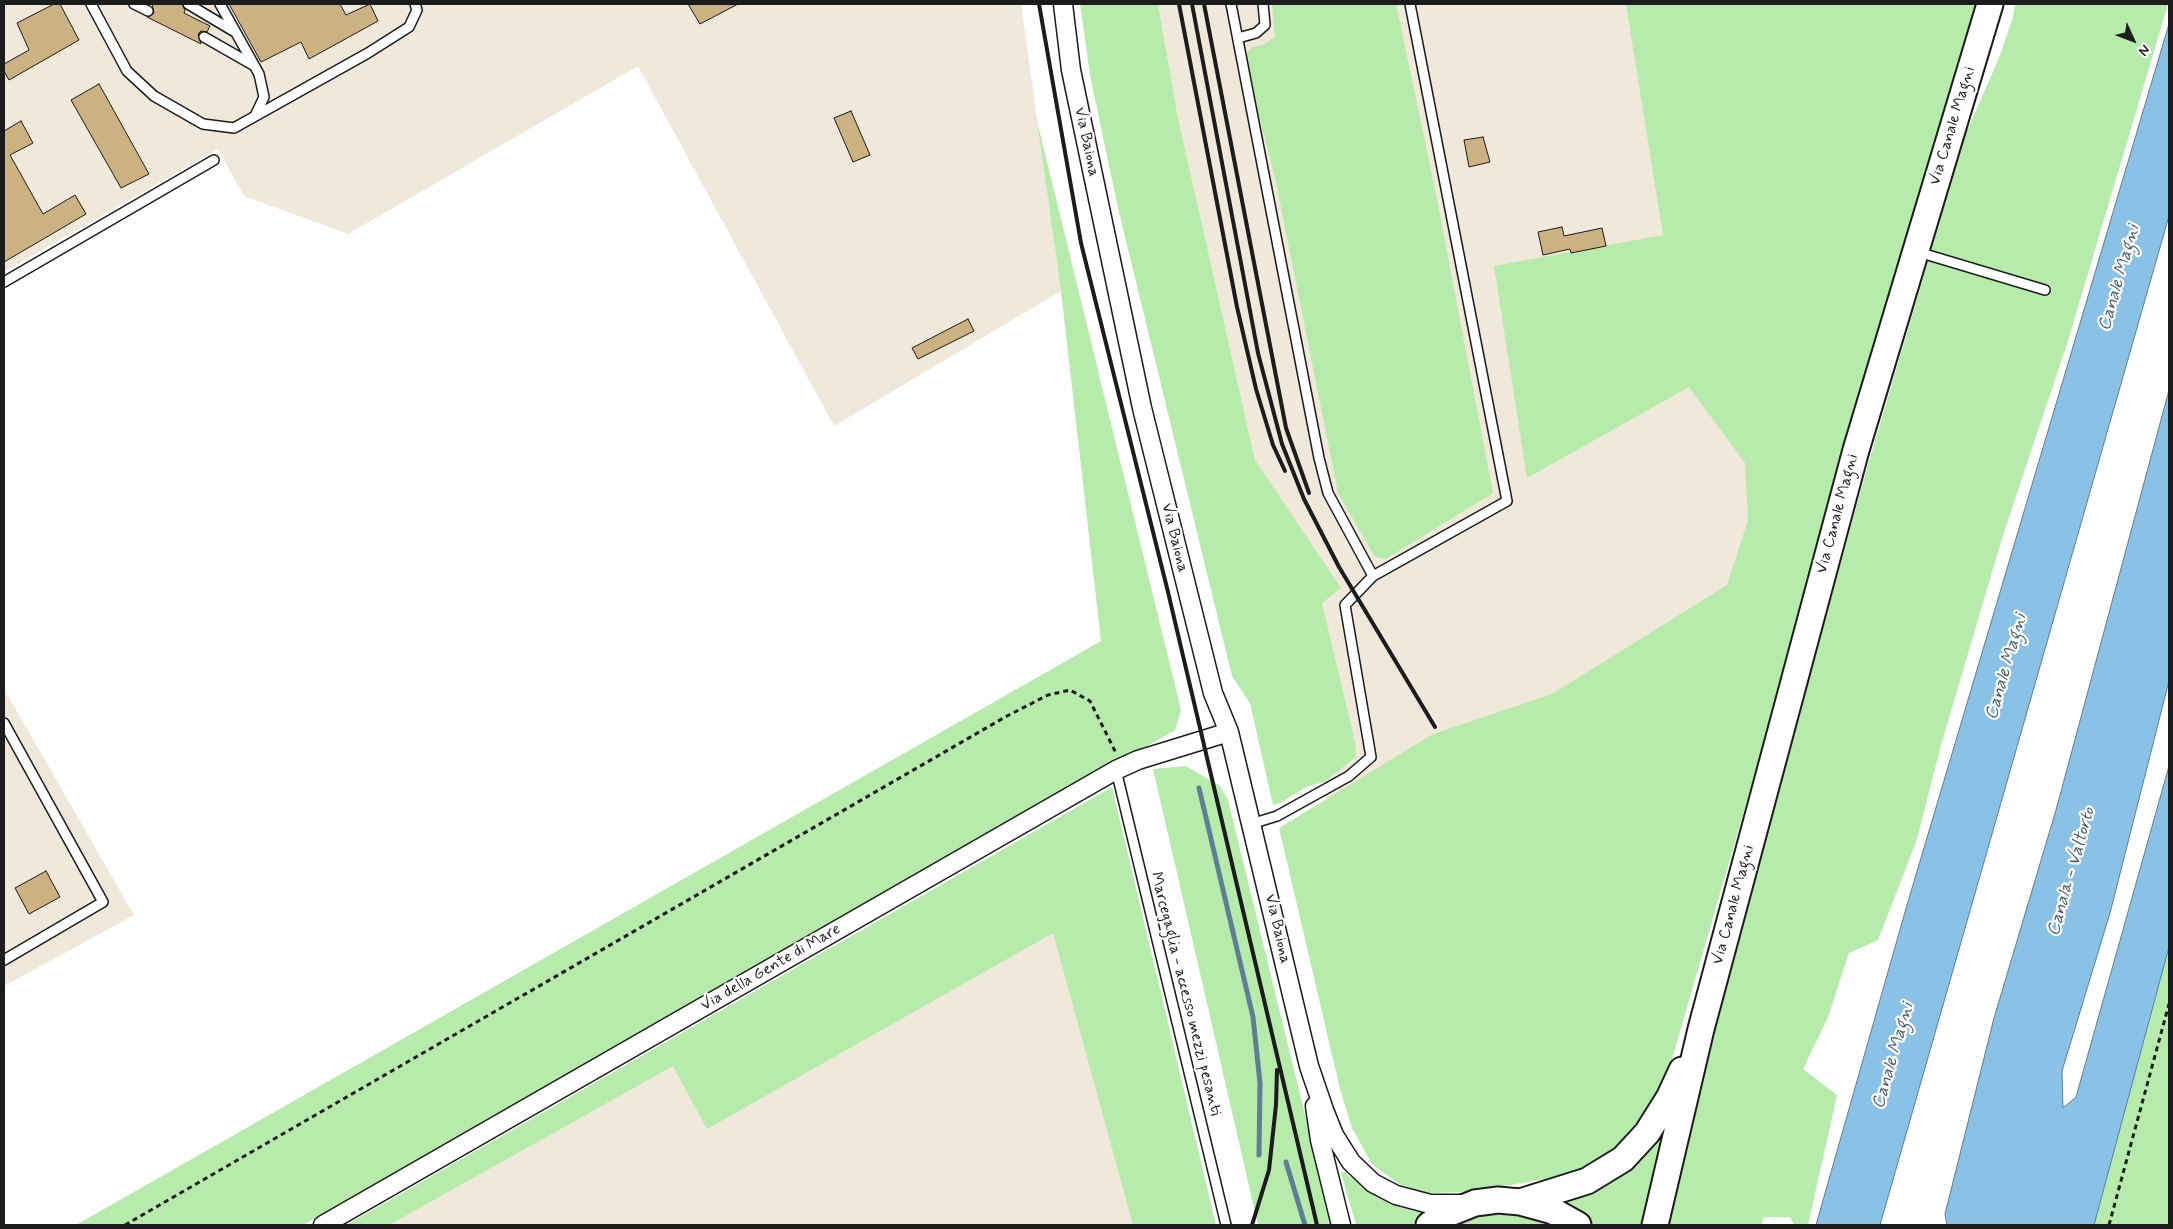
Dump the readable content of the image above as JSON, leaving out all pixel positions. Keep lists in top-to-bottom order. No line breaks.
{"streets":{"main road":["Via Canale Magni"],"street":["Via Baiona","Via della Gente di Mare"],"lane":["Marcegaglia - accesso mezzi pesanti"]},"crossings":[["Via Baiona","Via della Gente di Mare"],["Via della Gente di Mare","Marcegaglia - accesso mezzi pesanti"]],"water":["Canale Magni","Canala - Valtorto"],"north":"bottom right"}
